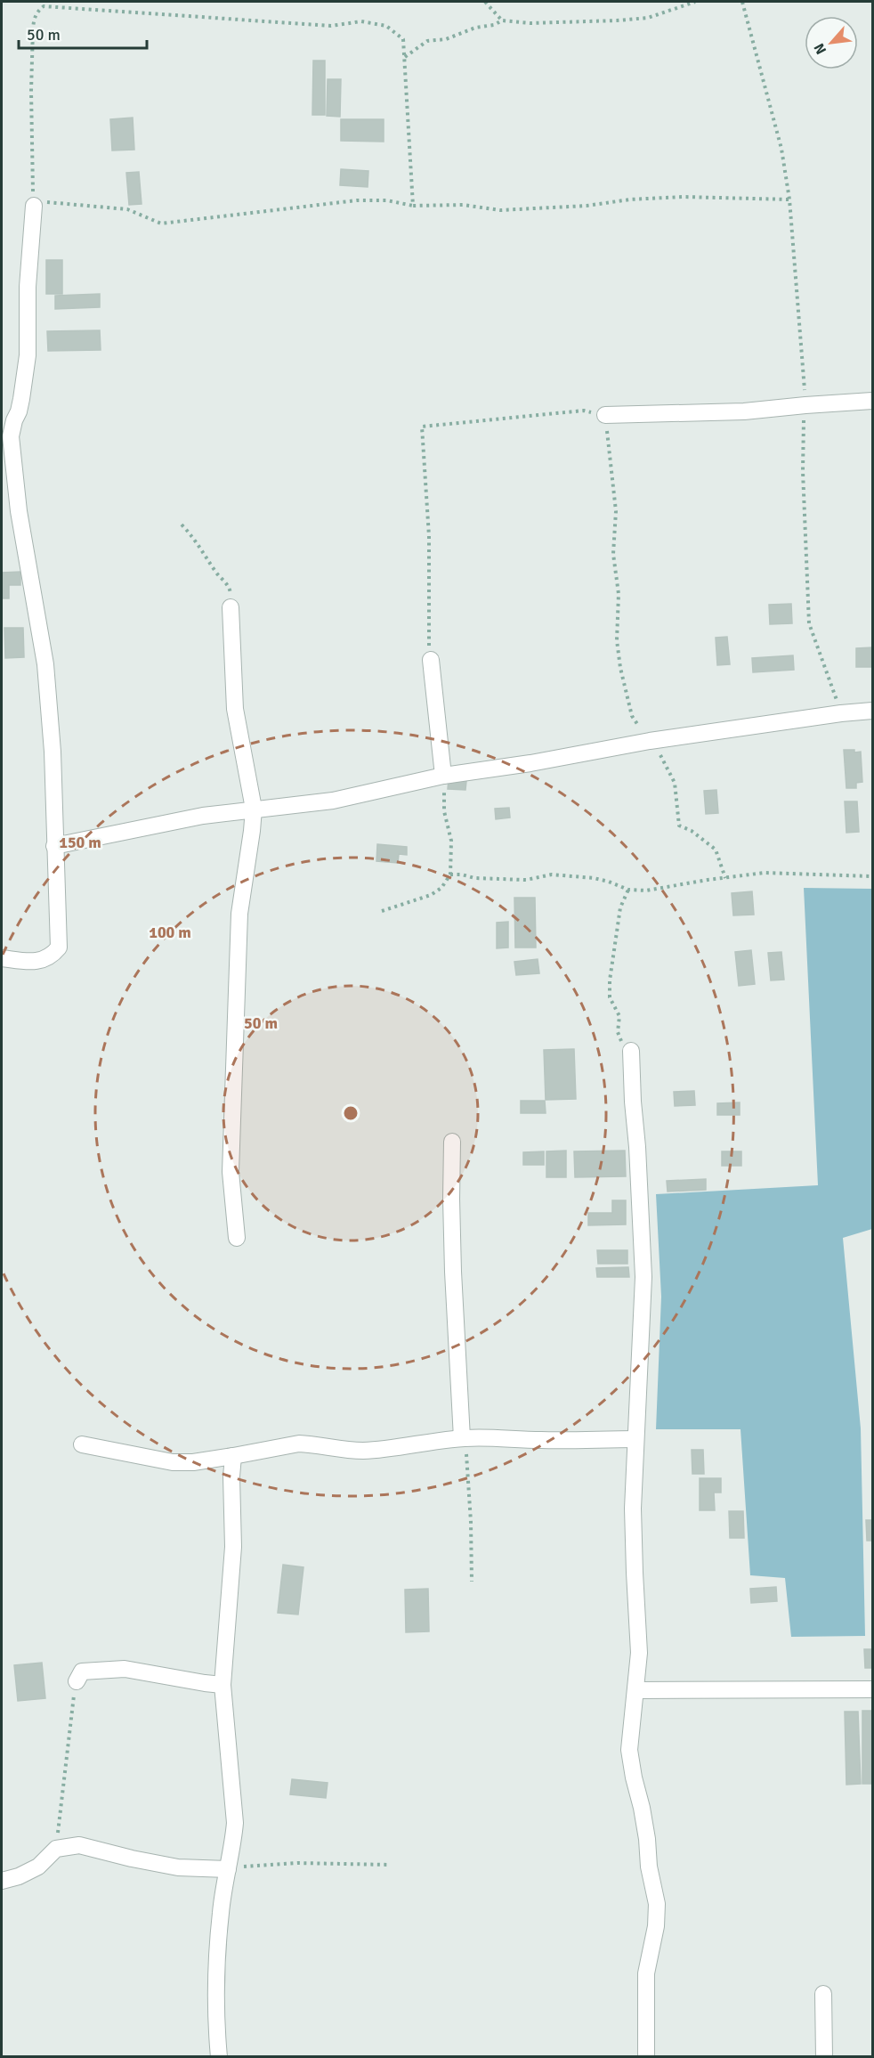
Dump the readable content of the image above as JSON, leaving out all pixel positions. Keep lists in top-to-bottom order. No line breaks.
{"scale_bar":"50 m","north":"bottom left","rings":["150 m","100 m","50 m"]}
